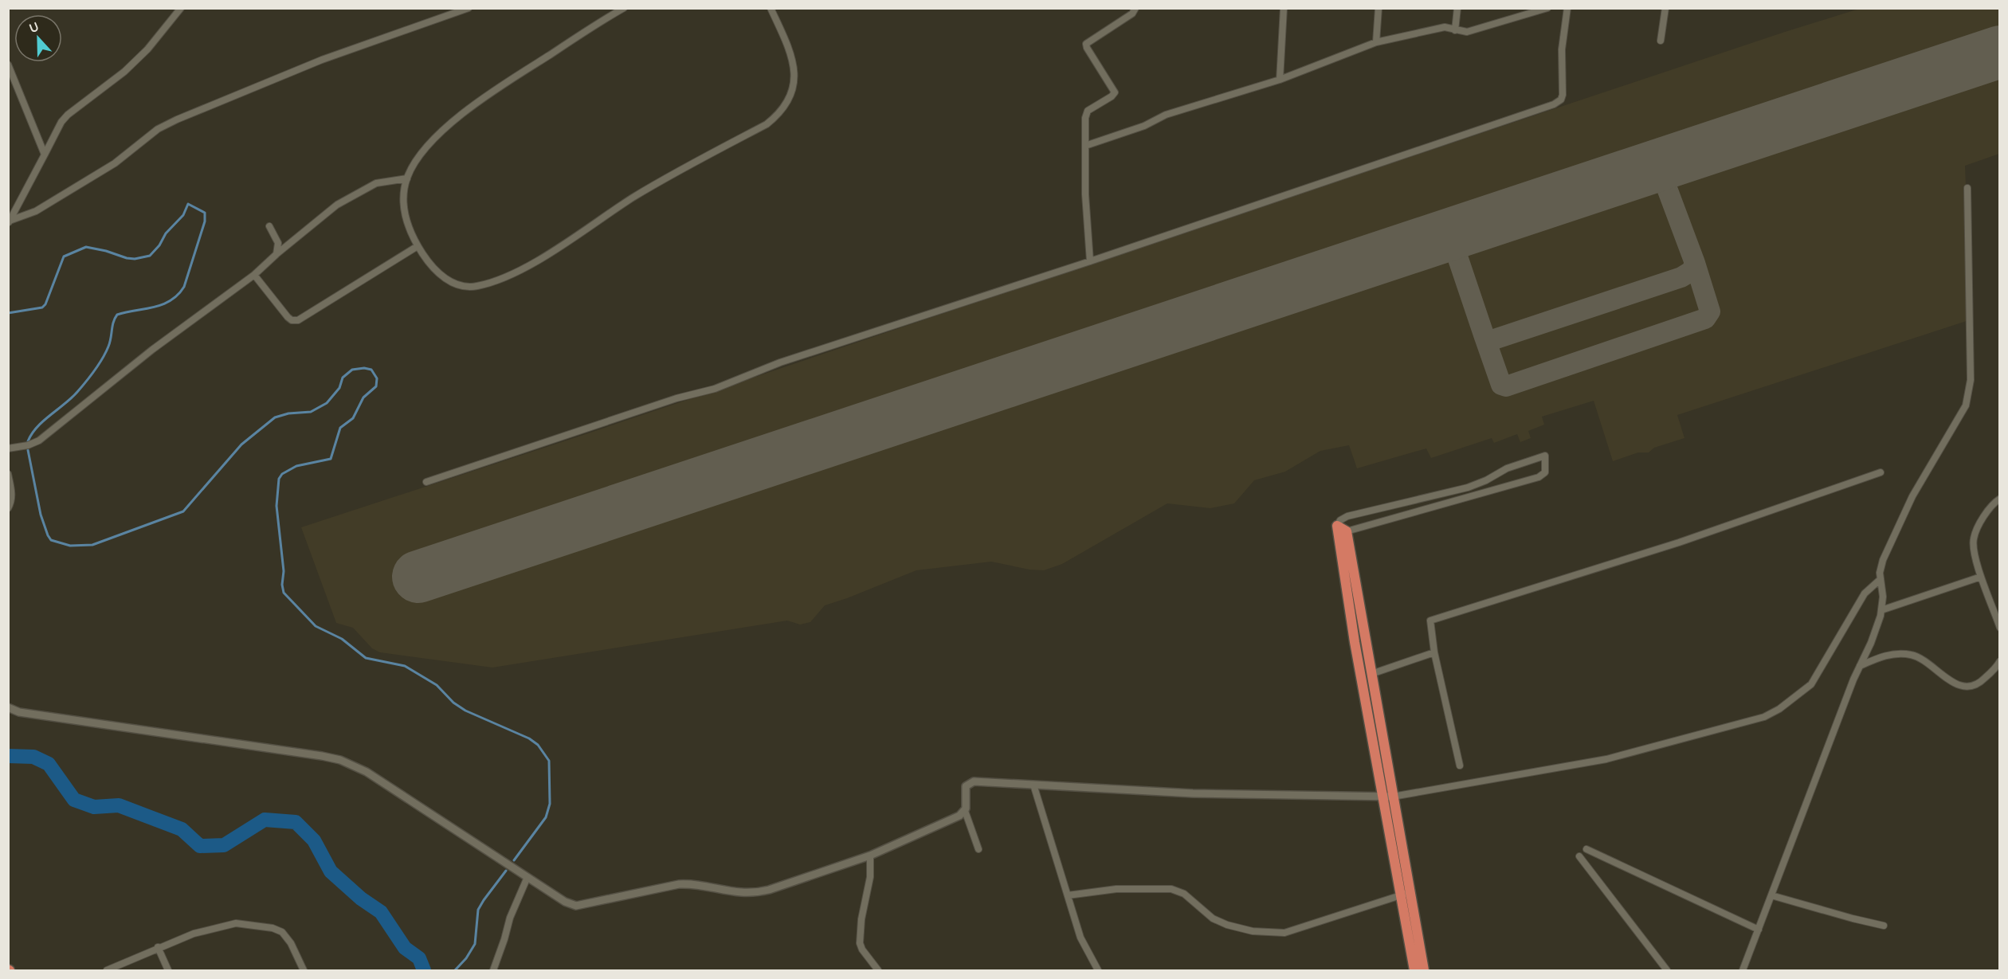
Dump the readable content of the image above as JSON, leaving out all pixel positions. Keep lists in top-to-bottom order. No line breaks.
{"north":"top"}
